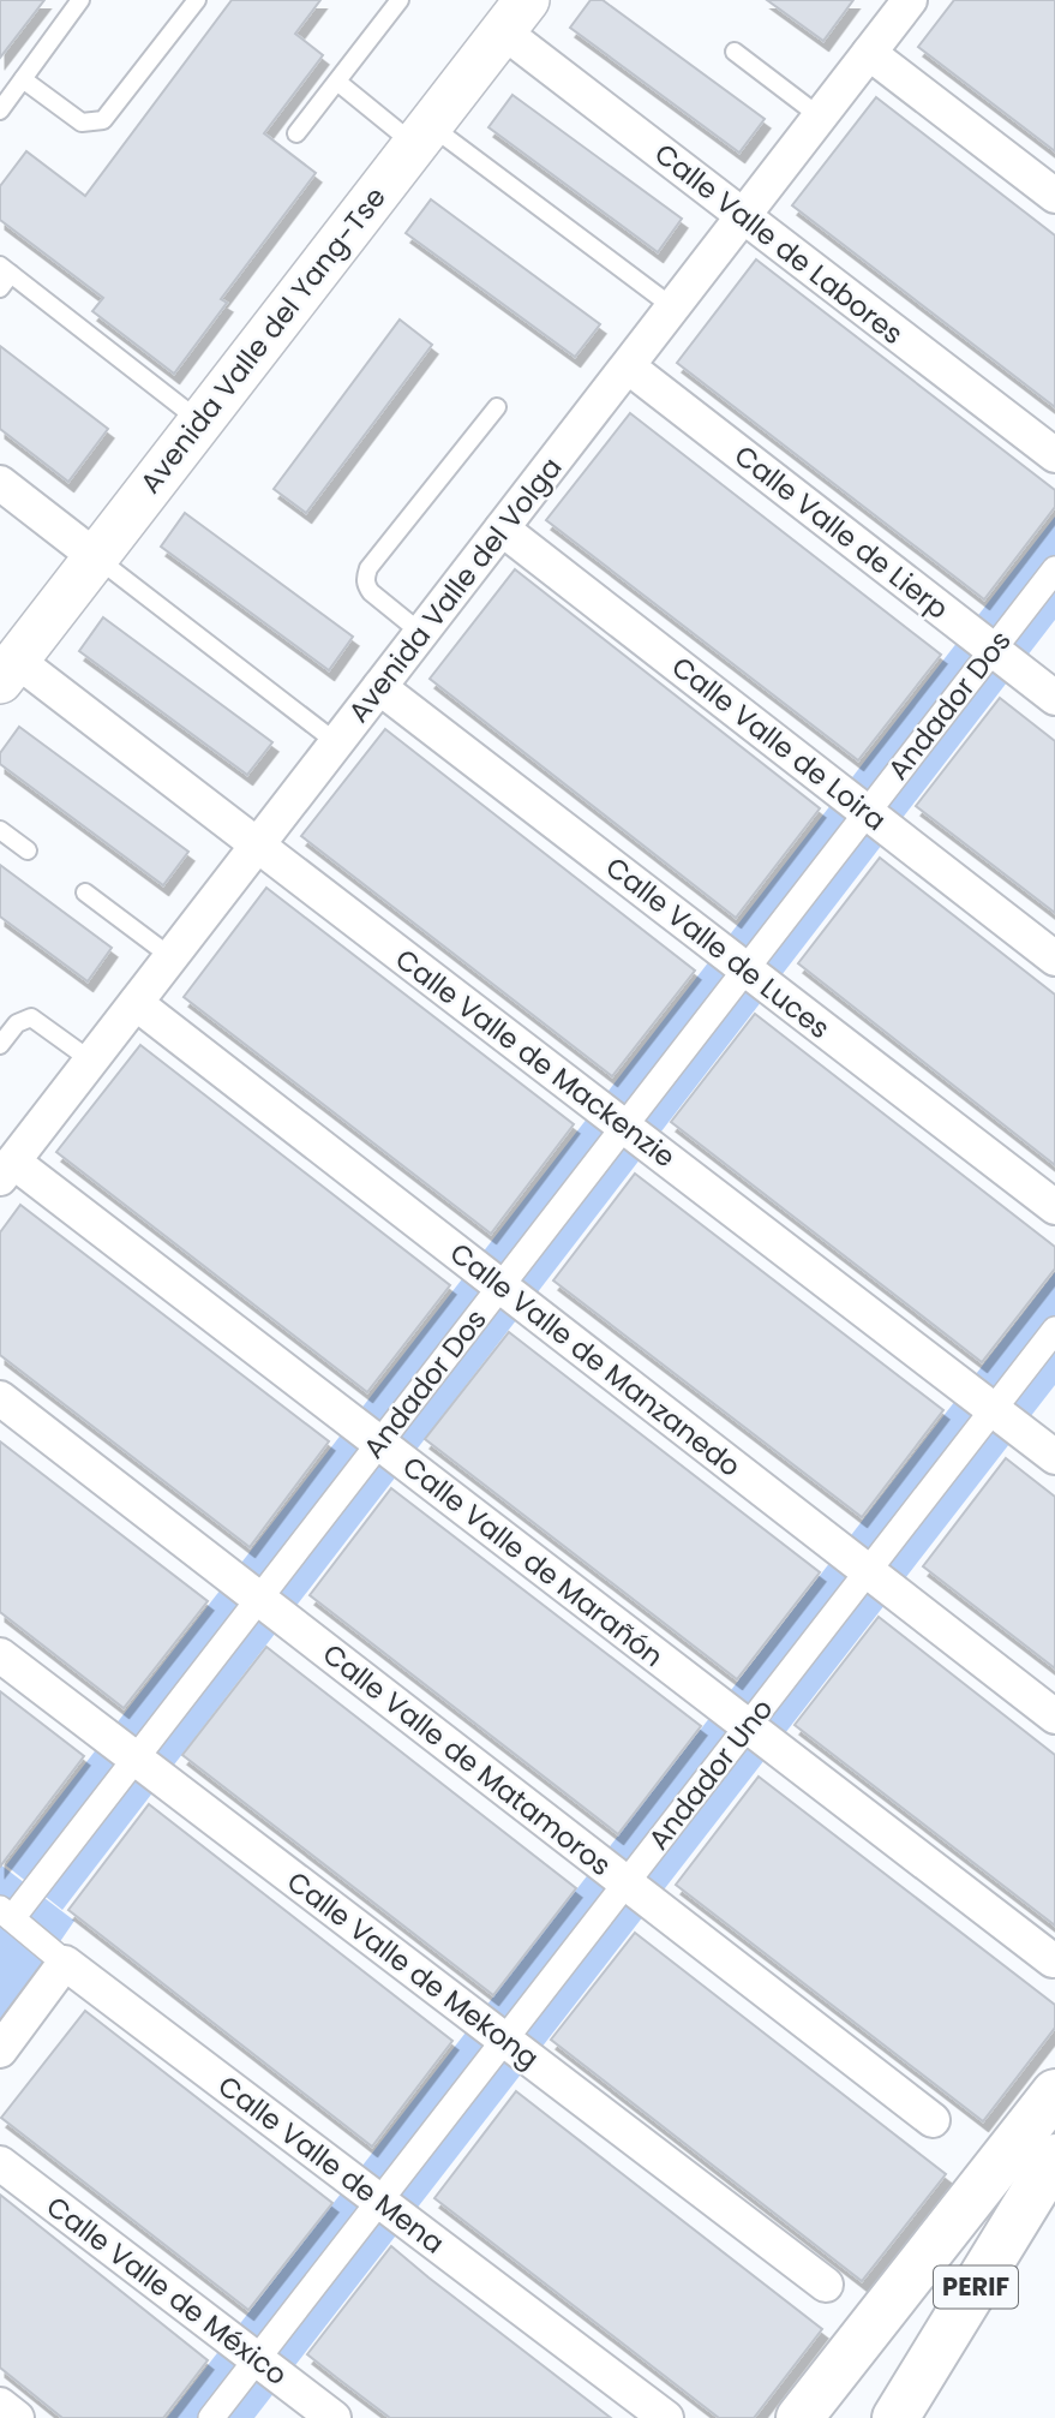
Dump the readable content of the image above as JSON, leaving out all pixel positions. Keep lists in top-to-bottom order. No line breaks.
{"streets":{"highway":["PERIF"],"street":["Calle Valle de Labores","Avenida Valle del Yang-Tse","Calle Valle de Lierp","Avenida Valle del Volga","Andador Dos","Calle Valle de Loira","Calle Valle de Luces","Calle Valle de Mackenzie","Calle Valle de Manzanedo","Calle Valle de Marañón","Calle Valle de Matamoros","Andador Uno","Calle Valle de Mekong","Calle Valle de Mena","Calle Valle de México"]},"crossings":[["Calle Valle de Labores","Avenida Valle del Yang-Tse"],["Calle Valle de Labores","Avenida Valle del Volga"],["Avenida Valle del Yang-Tse","Calle Valle de Mackenzie"],["Calle Valle de Lierp","Avenida Valle del Volga"],["Calle Valle de Lierp","Andador Dos"],["Avenida Valle del Volga","Calle Valle de Loira"],["Avenida Valle del Volga","Calle Valle de Luces"],["Avenida Valle del Volga","Calle Valle de Mackenzie"],["Avenida Valle del Volga","Calle Valle de Manzanedo"],["Avenida Valle del Volga","Calle Valle de Marañón"],["Andador Dos","Calle Valle de Loira"],["Andador Dos","Calle Valle de Luces"],["Andador Dos","Calle Valle de Mackenzie"],["Andador Dos","Calle Valle de Manzanedo"],["Andador Dos","Calle Valle de Marañón"],["Andador Dos","Calle Valle de Matamoros"],["Andador Dos","Calle Valle de Mekong"],["Andador Dos","Calle Valle de Mena"],["Calle Valle de Mackenzie","Andador Uno"],["Calle Valle de Manzanedo","Andador Uno"],["Calle Valle de Marañón","Andador Uno"],["Calle Valle de Matamoros","Andador Uno"],["Andador Uno","Calle Valle de Mekong"],["Andador Uno","Calle Valle de Mena"],["Andador Uno","Calle Valle de México"]]}
